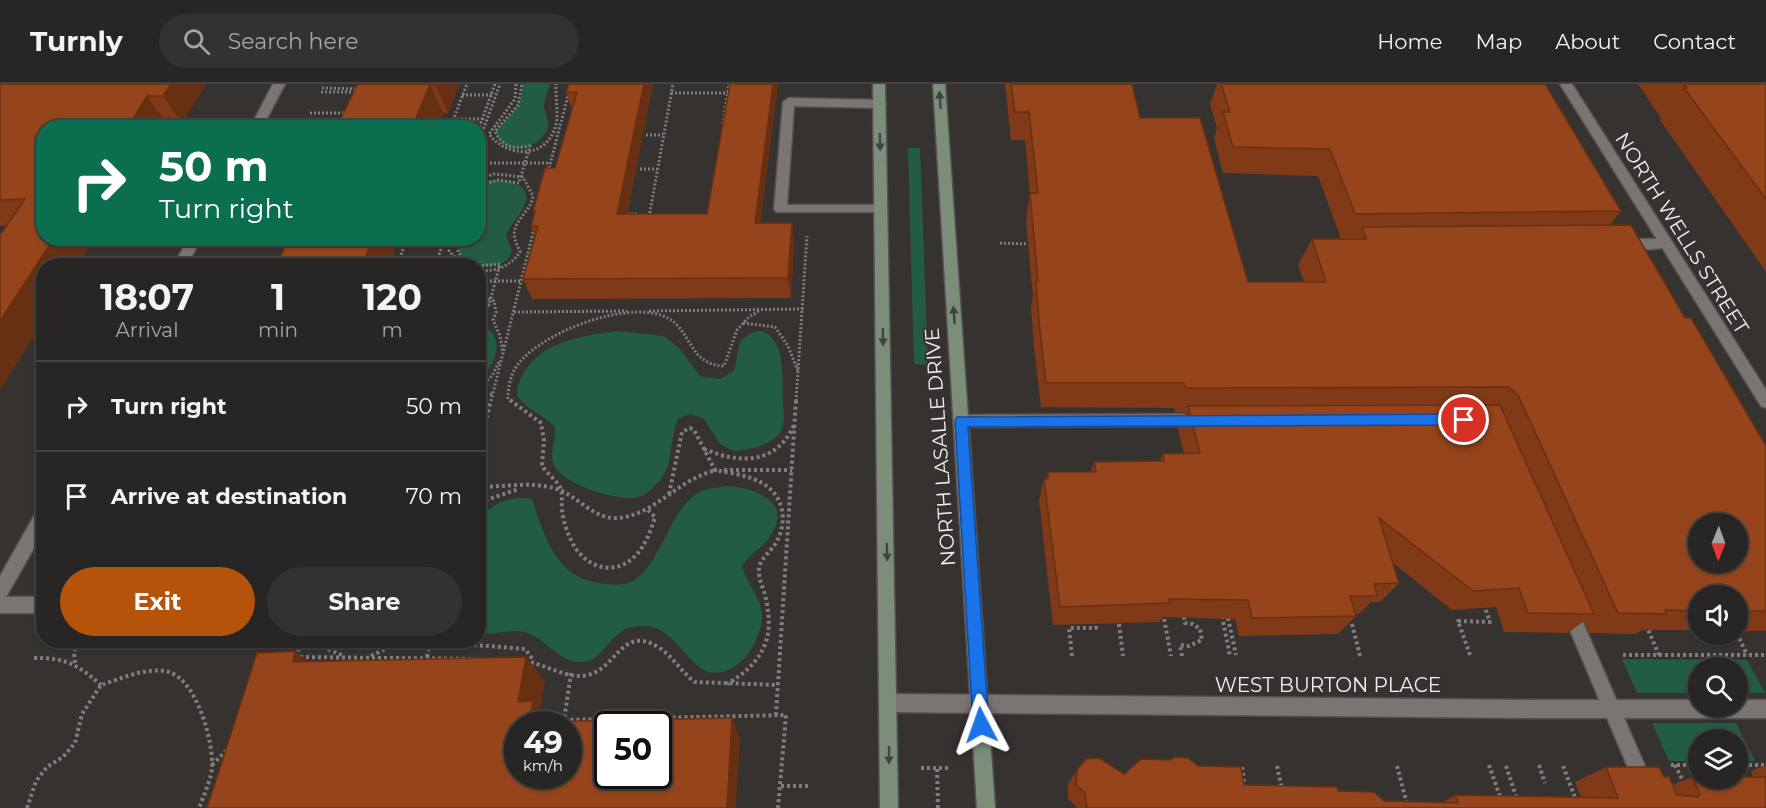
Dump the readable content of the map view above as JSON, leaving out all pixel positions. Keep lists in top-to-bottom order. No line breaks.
{"streets":{"main road":["NORTH LASALLE DRIVE"],"street":["NORTH WELLS STREET","WEST BURTON PLACE"]},"crossings":[["NORTH LASALLE DRIVE","WEST BURTON PLACE"]],"north":"bottom","page":{"header":"Turnly","search":"Search here","nav":["Home","Map","About","Contact"],"turn":["50 m","Turn right"],"eta":["18:07","Arrival","1","min","120","m"],"list":[{"name":"Turn right","value":"50 m"},{"name":"Arrive at destination","value":"70 m"}],"buttons":["Exit","Share"],"speed":"49 km/h","limit":"50"}}
